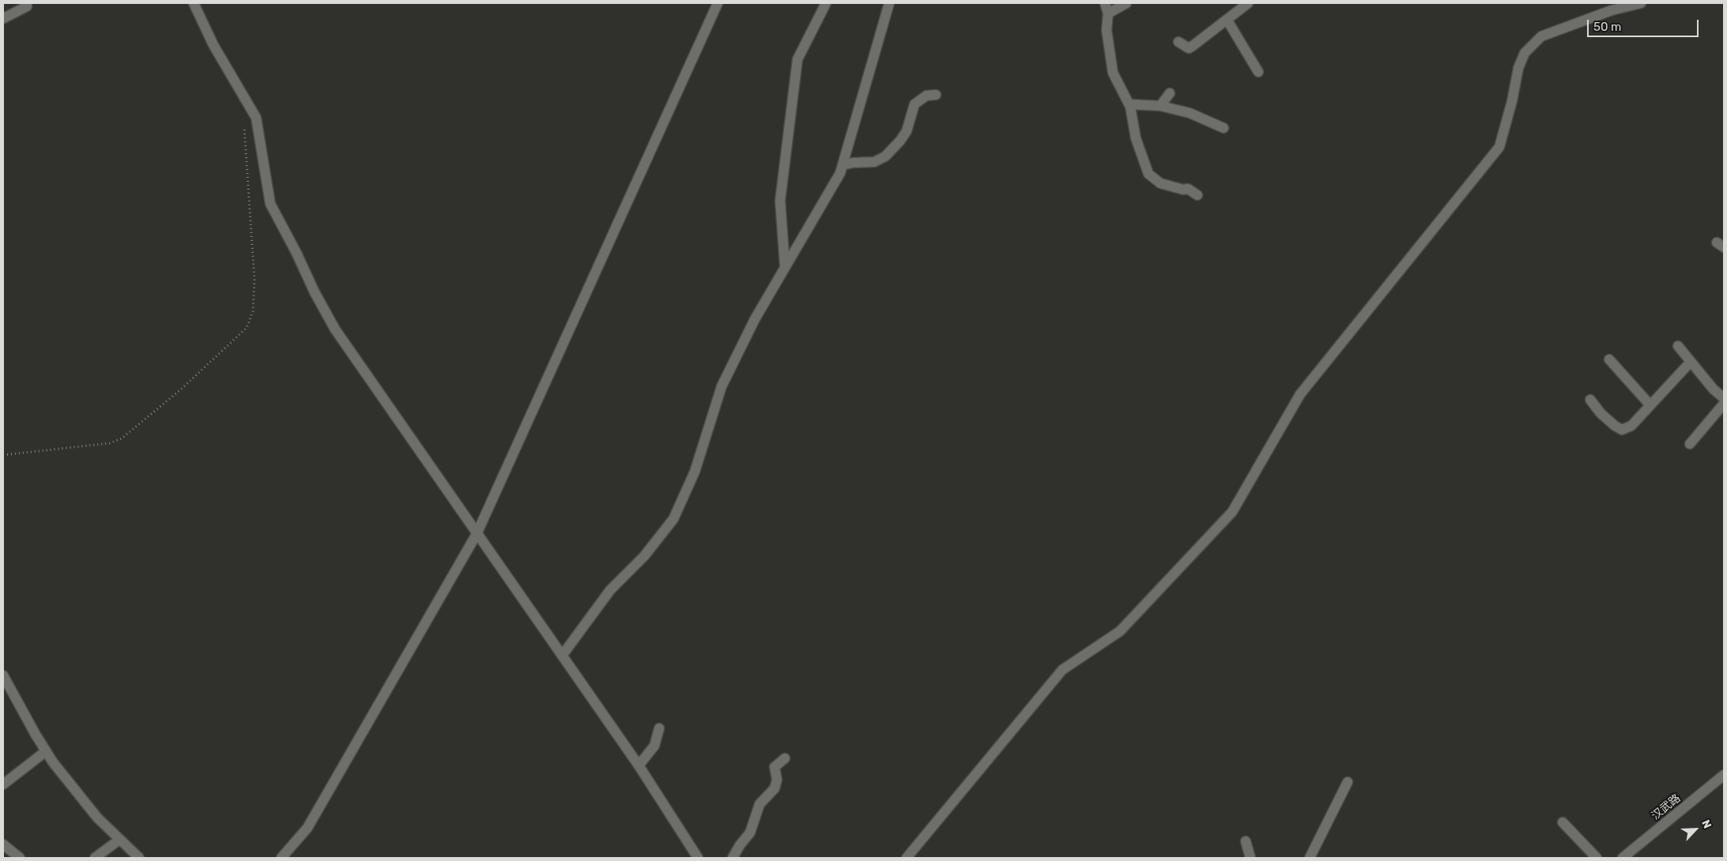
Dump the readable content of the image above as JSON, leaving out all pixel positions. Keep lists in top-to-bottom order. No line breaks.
{"streets":{"street":["汉武路"]},"scale_bar":"50 m","north":"top right"}
